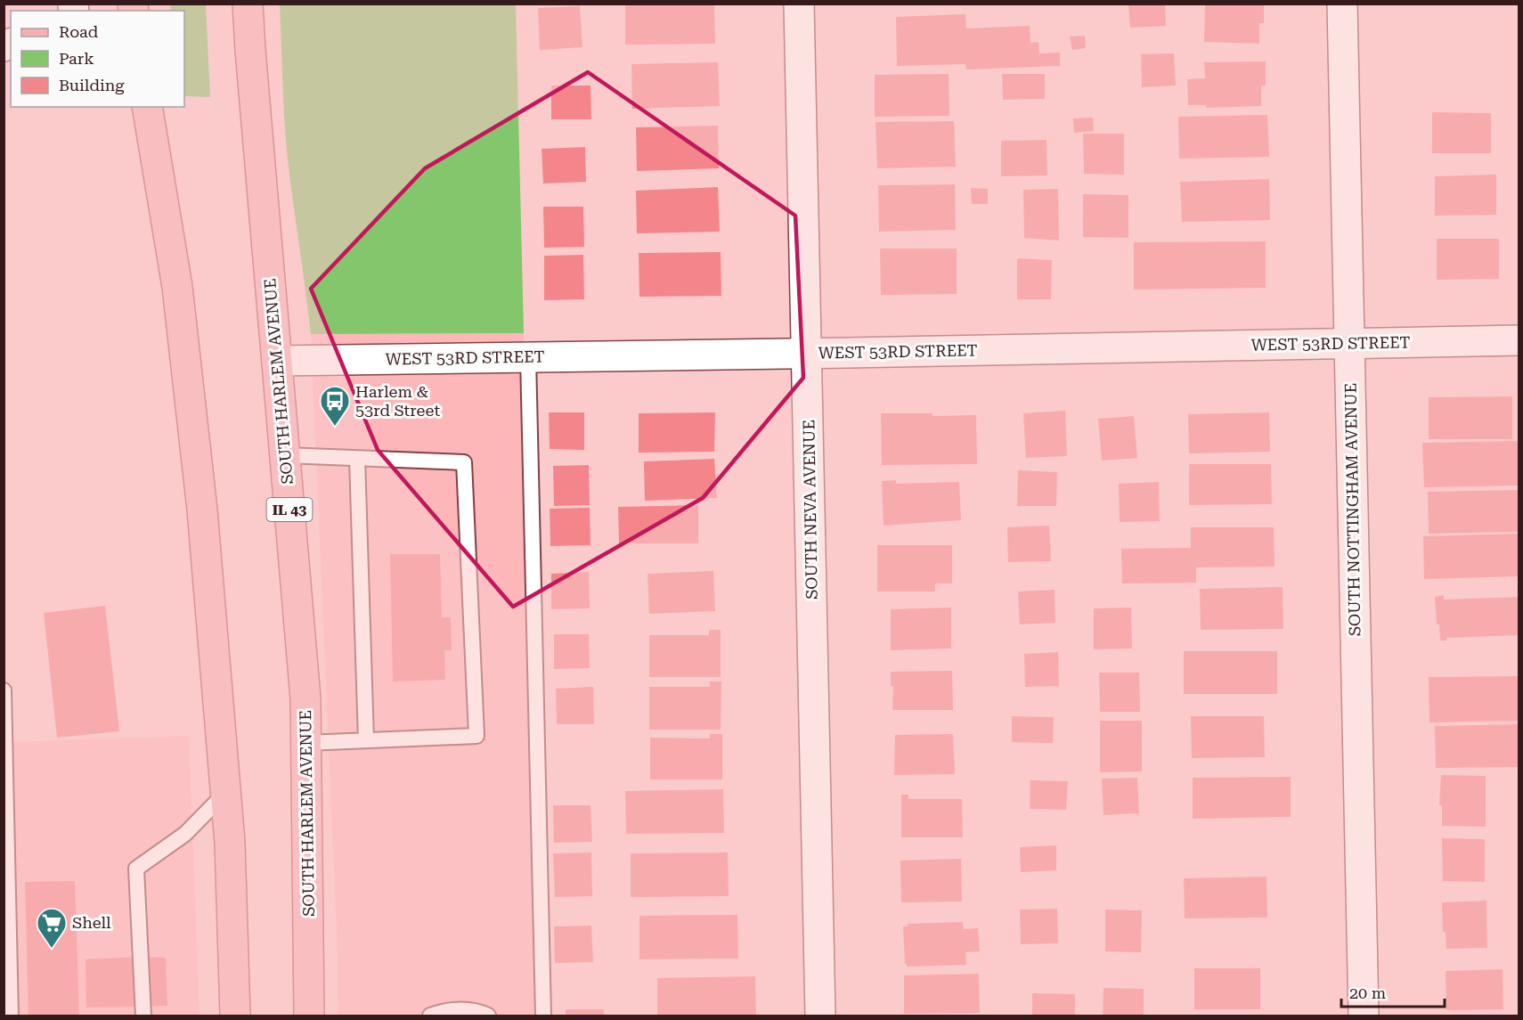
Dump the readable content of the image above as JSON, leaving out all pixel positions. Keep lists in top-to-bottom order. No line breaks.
{"streets":{"main road":["SOUTH HARLEM AVENUE","IL 43"],"street":["WEST 53RD STREET","SOUTH NEVA AVENUE","SOUTH NOTTINGHAM AVENUE"]},"crossings":[["WEST 53RD STREET","SOUTH HARLEM AVENUE"],["WEST 53RD STREET","SOUTH NEVA AVENUE"],["WEST 53RD STREET","SOUTH NOTTINGHAM AVENUE"]],"places":{"bus stop":["Harlem & 53rd Street"],"supermarket":["Shell"]},"legend":["Road","Park","Building"],"scale_bar":"20 m"}
